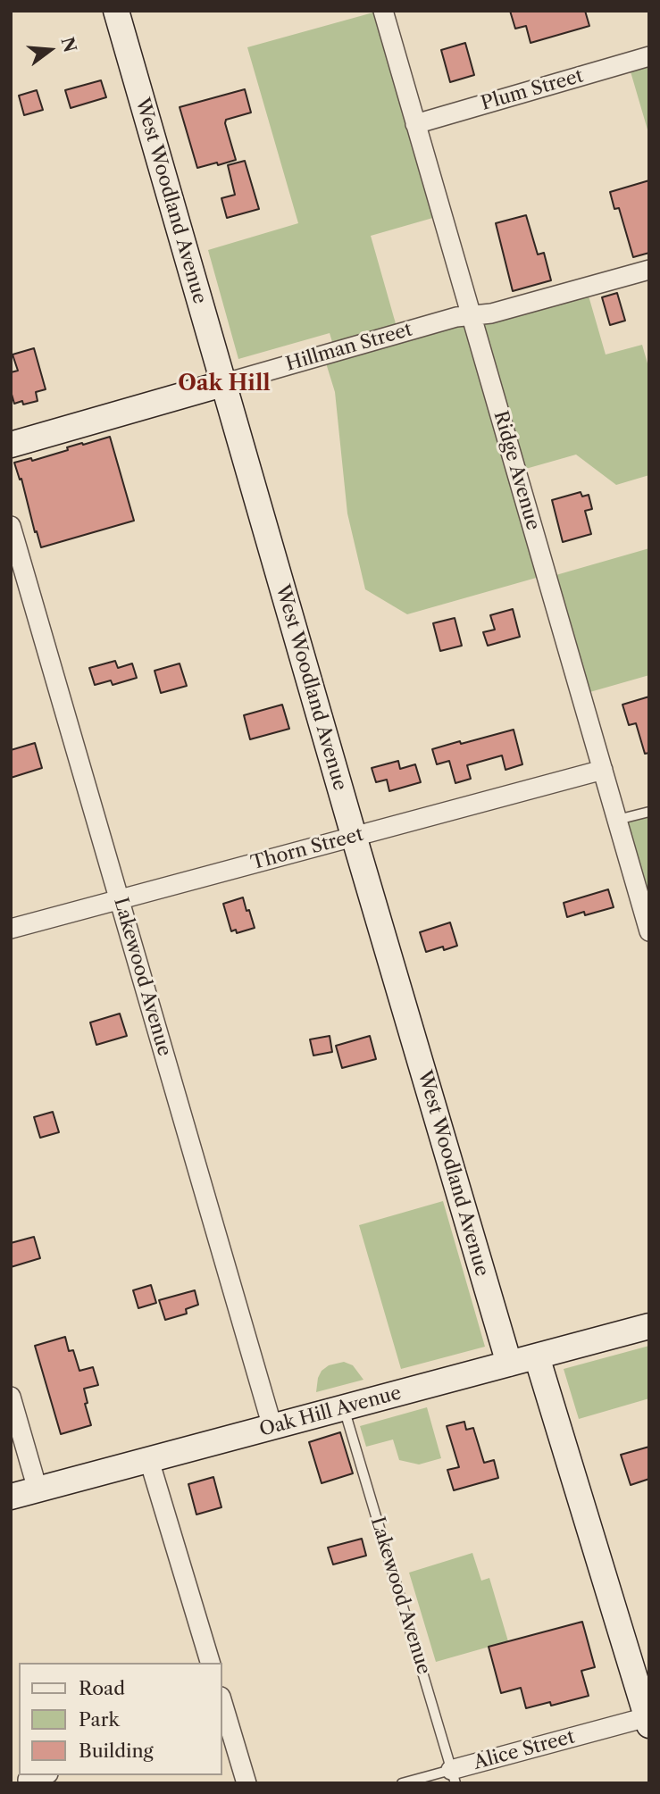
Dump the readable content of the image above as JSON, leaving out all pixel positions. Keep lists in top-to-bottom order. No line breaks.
{"streets":{"street":["Plum Street","West Woodland Avenue","Hillman Street","Ridge Avenue","Thorn Street","Lakewood Avenue","Oak Hill Avenue","Alice Street"]},"crossings":[["Plum Street","Ridge Avenue"],["West Woodland Avenue","Hillman Street"],["West Woodland Avenue","Thorn Street"],["West Woodland Avenue","Oak Hill Avenue"],["Hillman Street","Ridge Avenue"],["Ridge Avenue","Thorn Street"],["Thorn Street","Lakewood Avenue"],["Lakewood Avenue","Oak Hill Avenue"],["Lakewood Avenue","Alice Street"]],"districts":["Oak Hill"],"legend":["Road","Park","Building"],"north":"right"}
